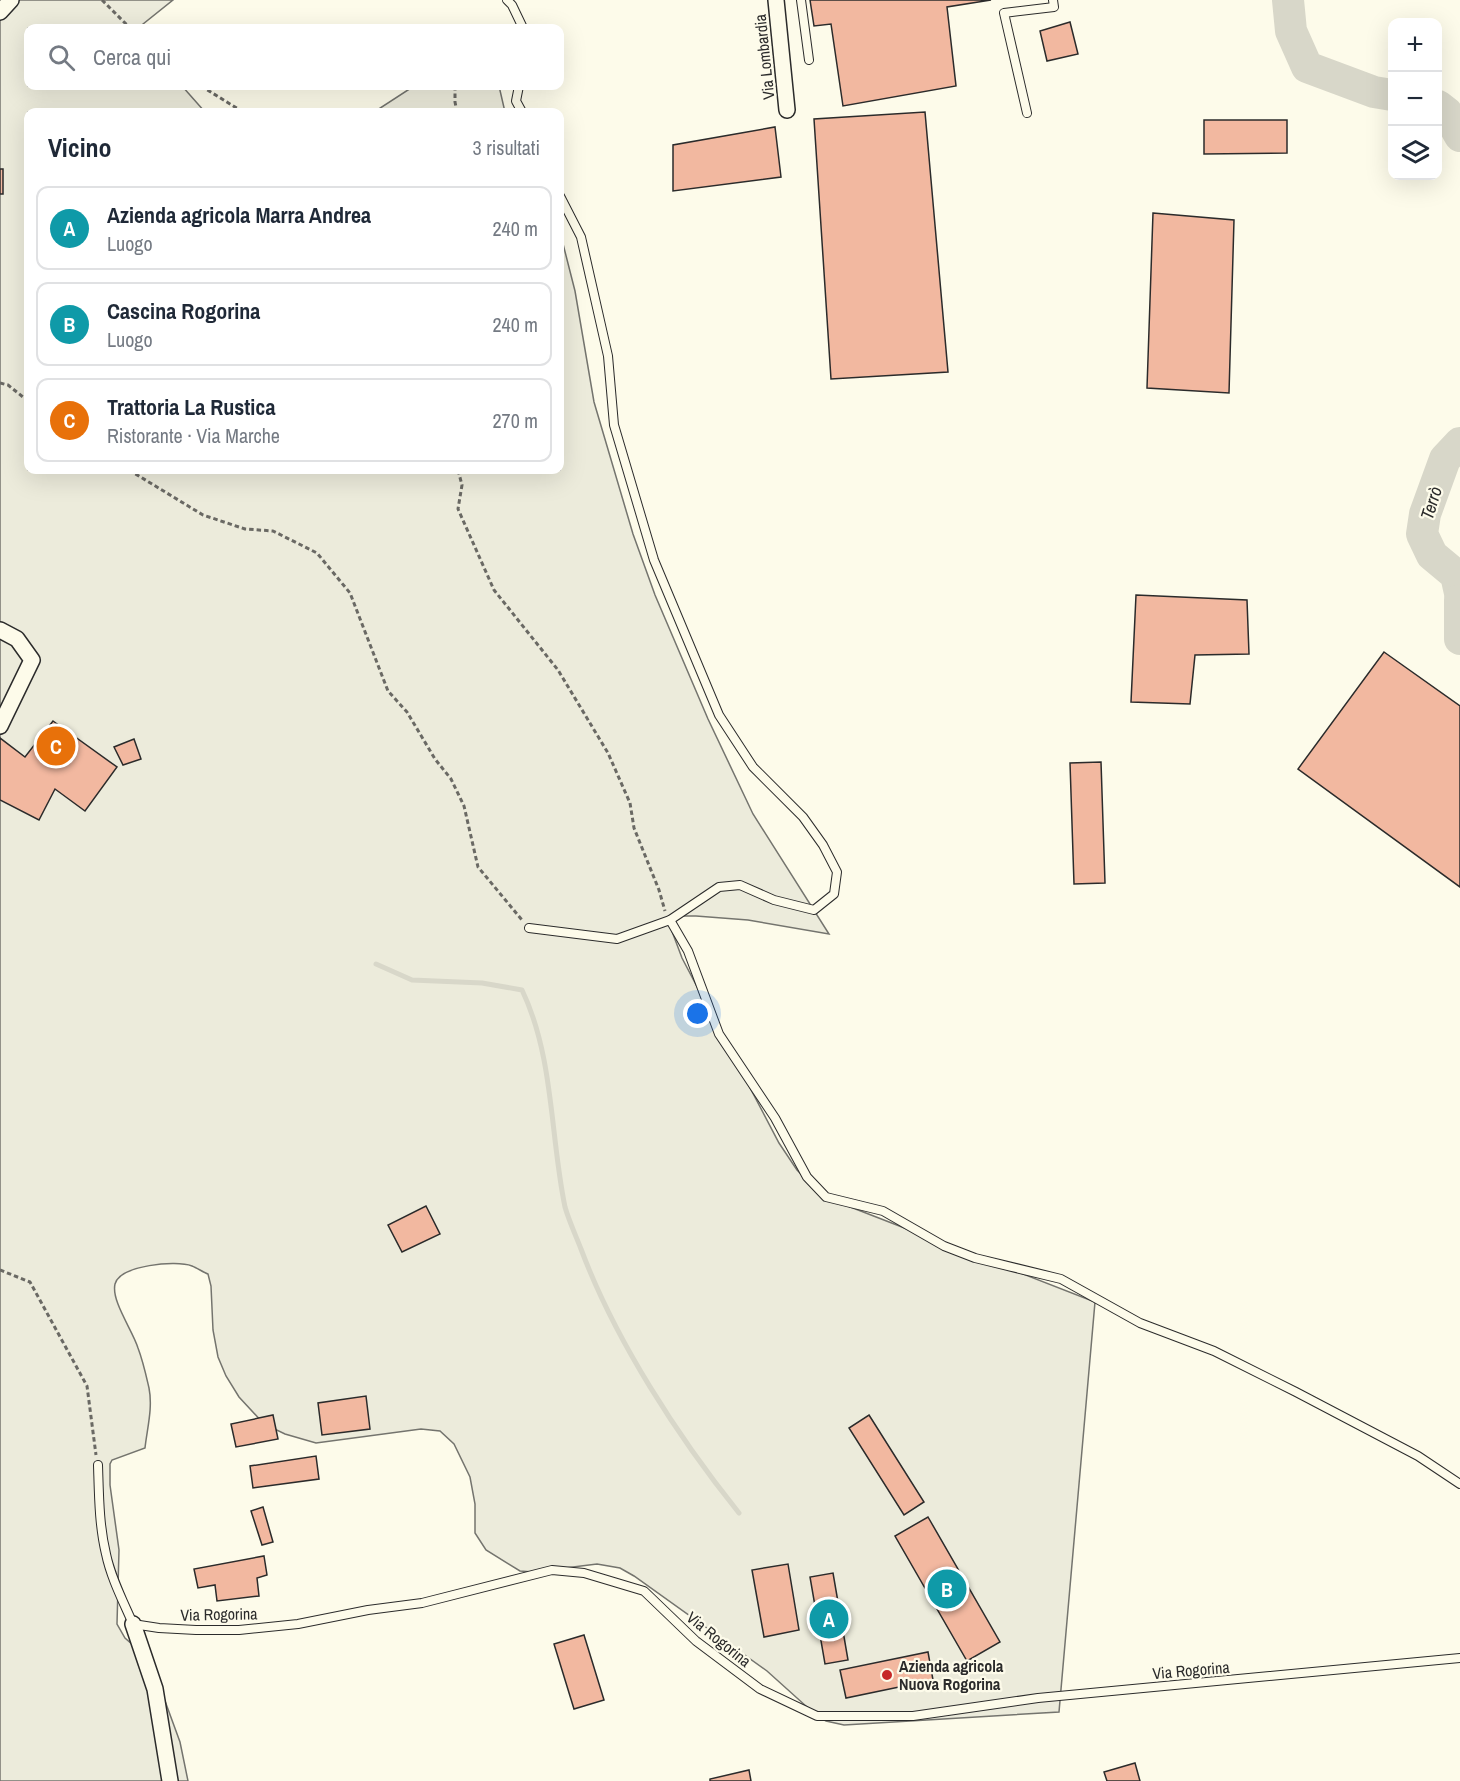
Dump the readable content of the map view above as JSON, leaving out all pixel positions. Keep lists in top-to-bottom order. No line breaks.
{"streets":{"street":["Via Lombardia"],"lane":["Via Rogorina"]},"water":["Terrò"],"places":["Azienda agricola Nuova Rogorina"],"page":{"map_buttons":["+","−"],"search":"Cerca qui","heading":["Vicino","3 risultati"],"list":[{"mark":"A","name":"Azienda agricola Marra Andrea","note":"Luogo","value":"240 m"},{"mark":"B","name":"Cascina Rogorina","note":"Luogo","value":"240 m"},{"mark":"C","name":"Trattoria La Rustica","note":"Ristorante · Via Marche","value":"270 m"}],"pins":["C","B","A"]}}
